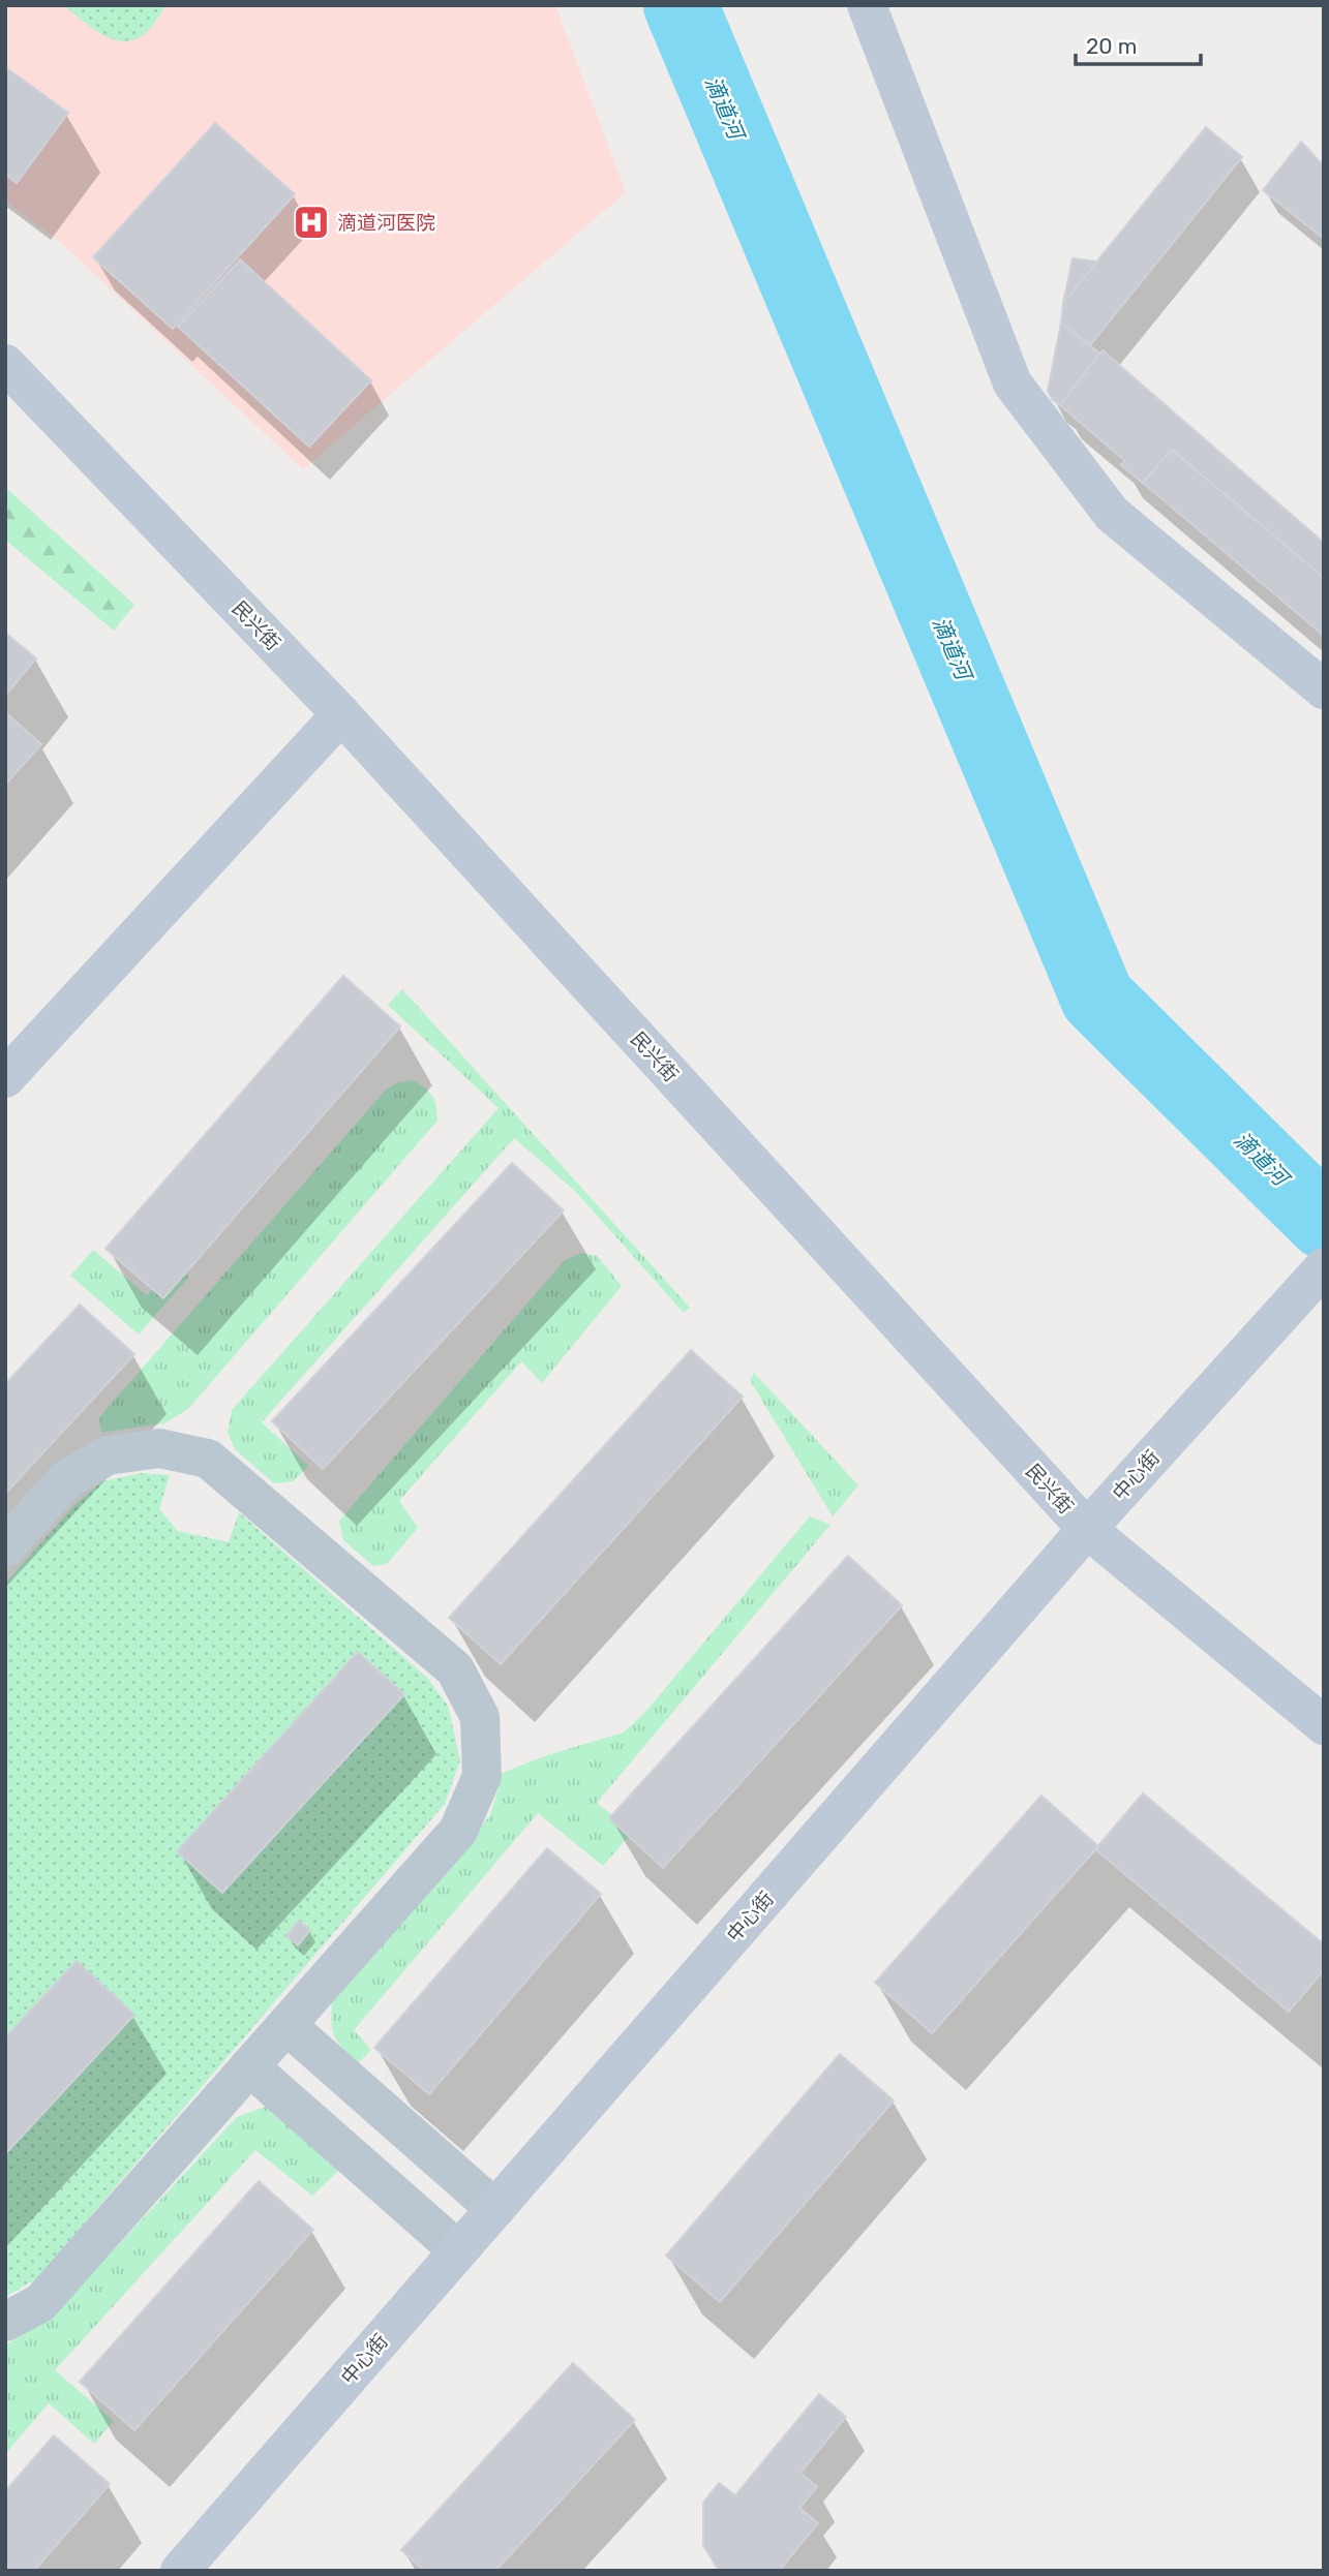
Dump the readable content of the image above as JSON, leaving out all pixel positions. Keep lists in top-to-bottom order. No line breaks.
{"streets":{"street":["民兴街","中心街"]},"crossings":[["民兴街","中心街"]],"water":["滴道河"],"places":{"hospital":["滴道河医院"]},"scale_bar":"20 m"}
